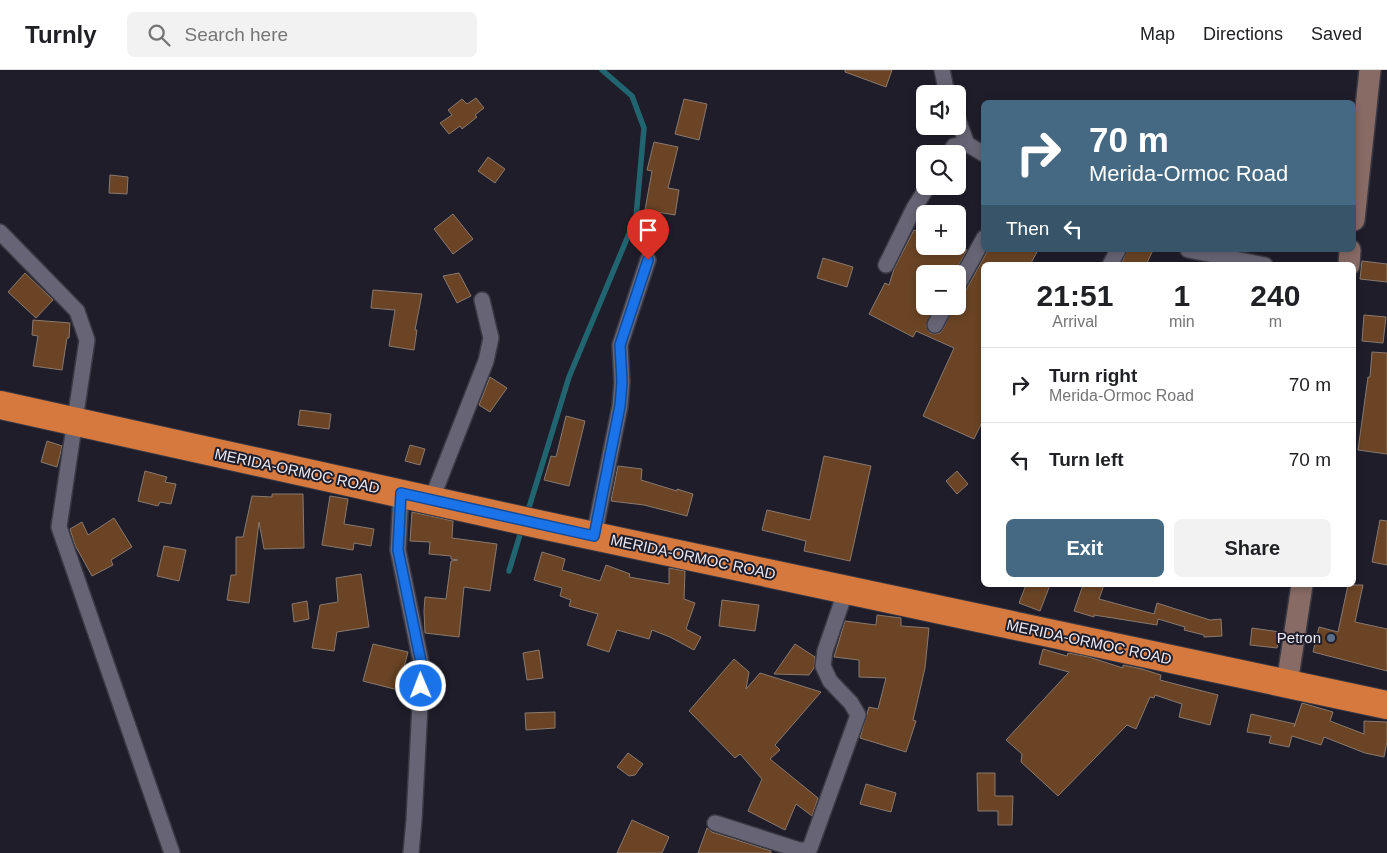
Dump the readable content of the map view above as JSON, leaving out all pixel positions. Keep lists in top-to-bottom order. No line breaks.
{"streets":{"highway":["MERIDA-ORMOC ROAD"]},"places":["Petron"],"page":{"header":"Turnly","search":"Search here","nav":["Map","Directions","Saved"],"map_buttons":["+","−"],"turn":["70 m","Merida-Ormoc Road"],"then":"Then","eta":["21:51","Arrival","1","min","240","m"],"list":[{"name":"Turn right","note":"Merida-Ormoc Road","value":"70 m"},{"name":"Turn left","value":"70 m"}],"buttons":["Exit","Share"]}}
